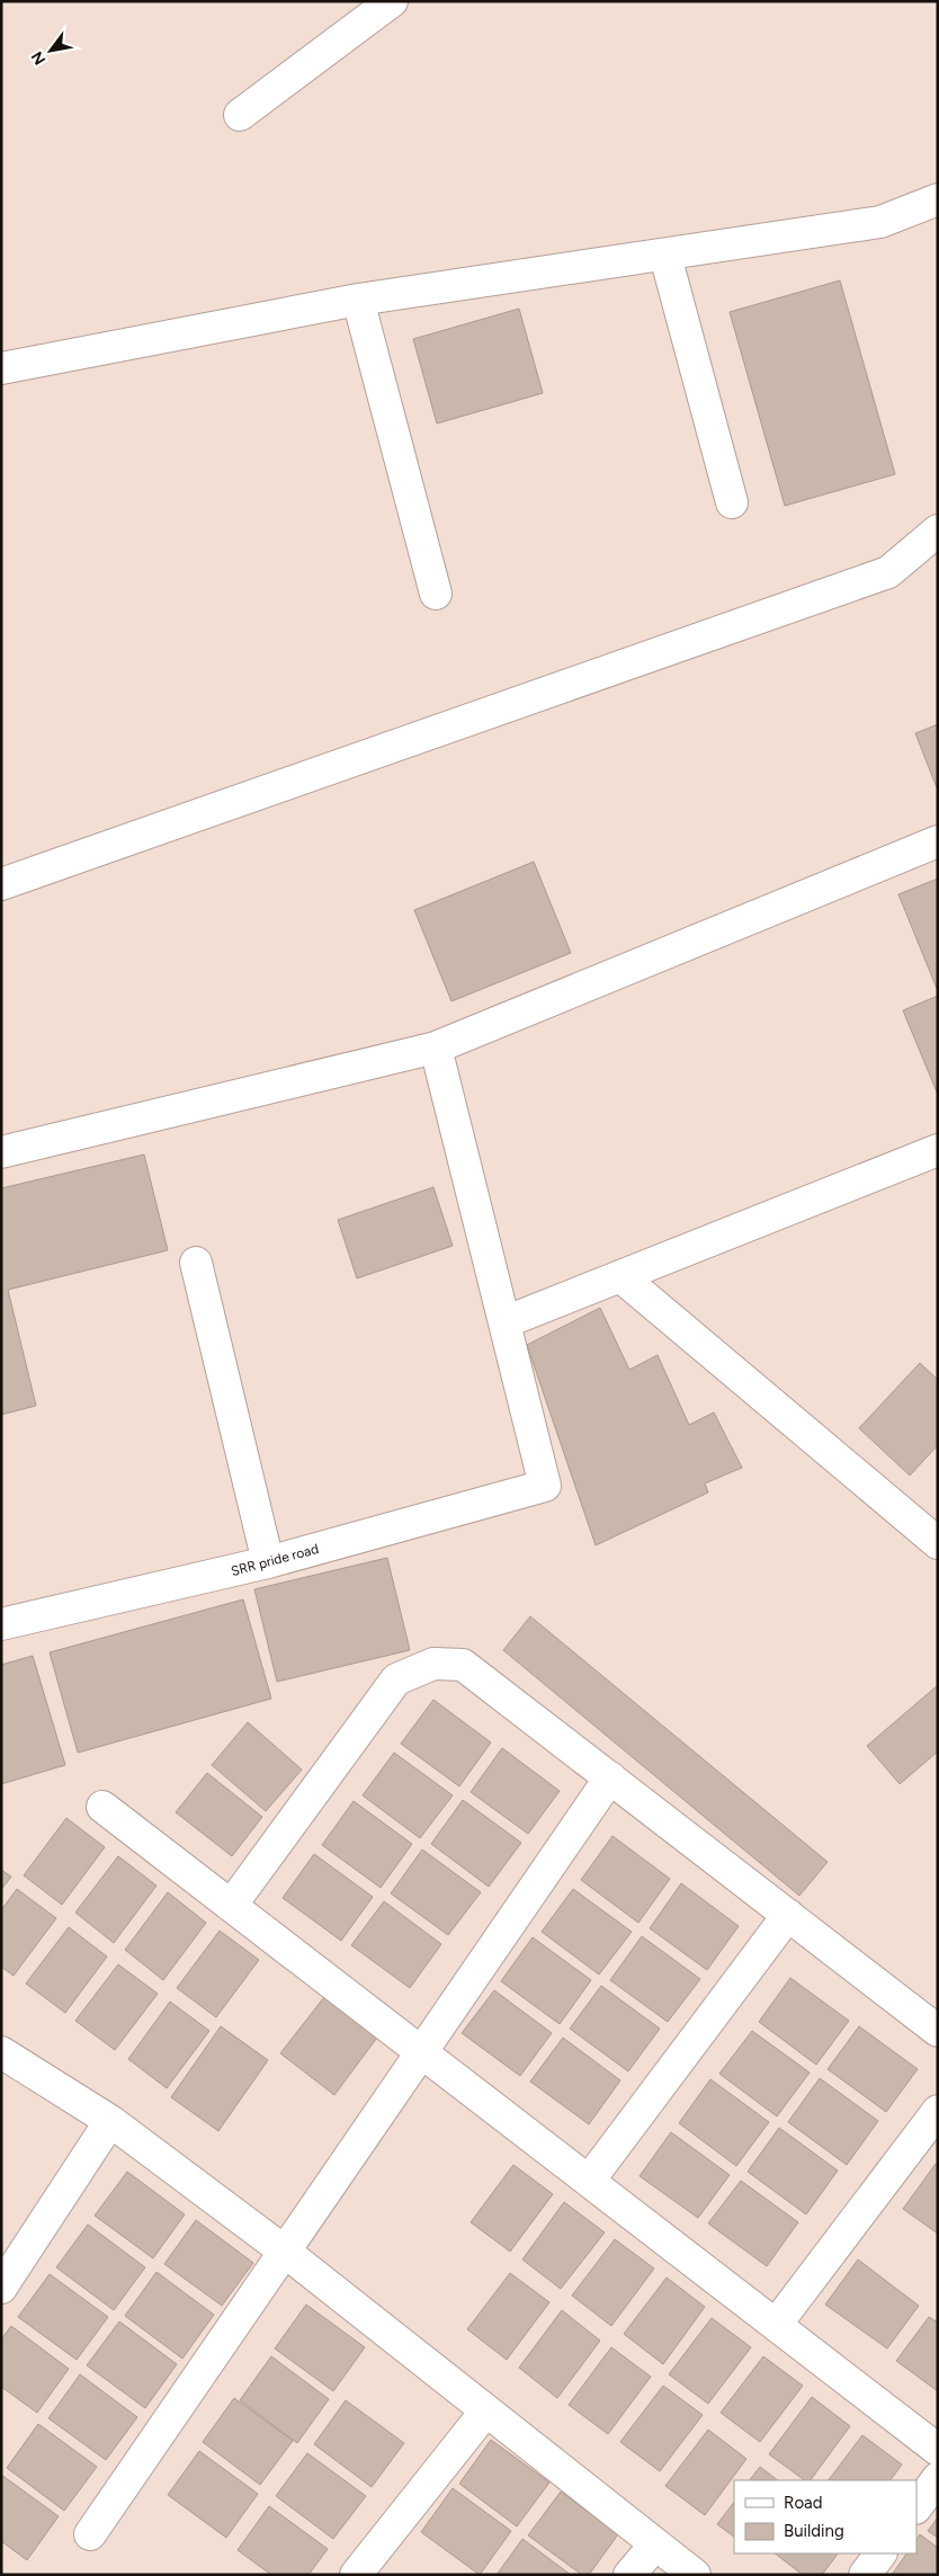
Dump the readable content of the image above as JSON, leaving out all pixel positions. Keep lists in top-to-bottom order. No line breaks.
{"streets":{"street":["SRR pride road"]},"legend":["Road","Building"],"north":"bottom left"}
